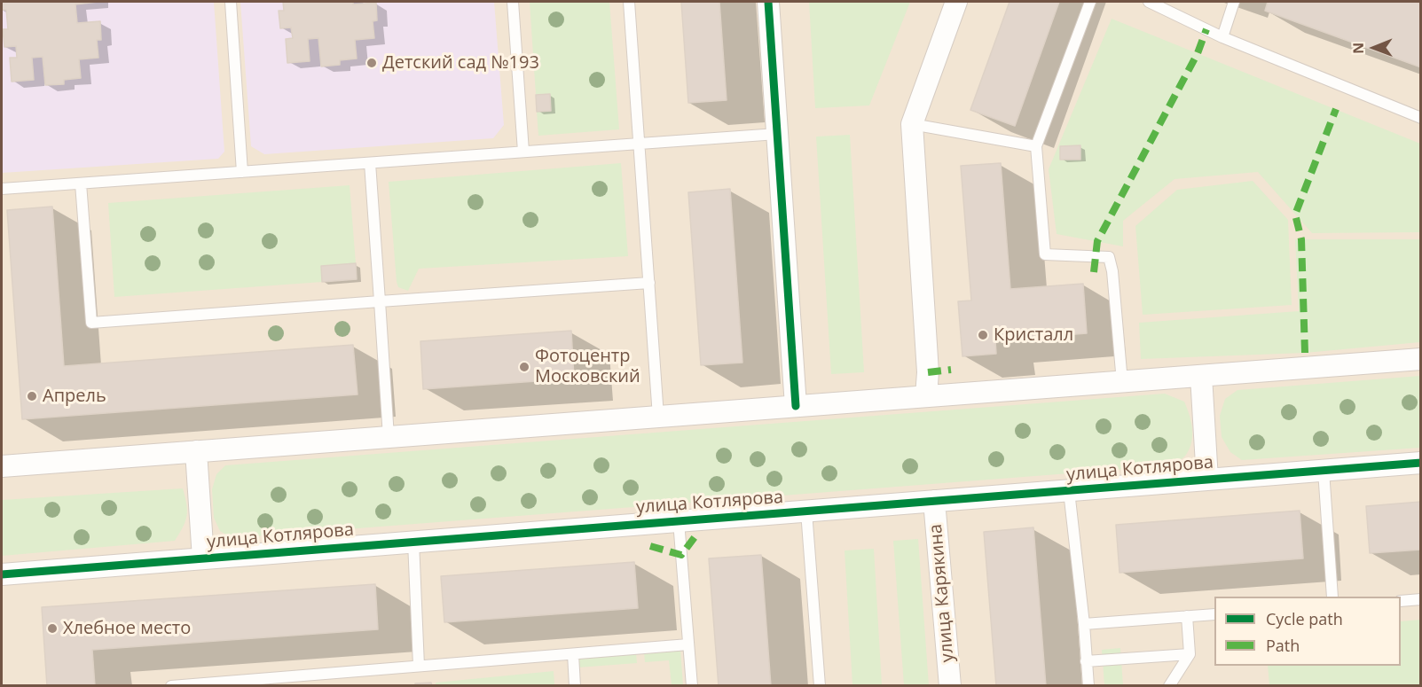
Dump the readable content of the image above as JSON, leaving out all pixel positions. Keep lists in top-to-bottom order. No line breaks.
{"streets":{"street":["улица Котлярова","улица Карякина"]},"crossings":[["улица Котлярова","улица Карякина"]],"places":["Детский сад №193","Кристалл","Фотоцентр Московский","Апрель","Хлебное место"],"legend":["Cycle path","Path"],"north":"left"}
